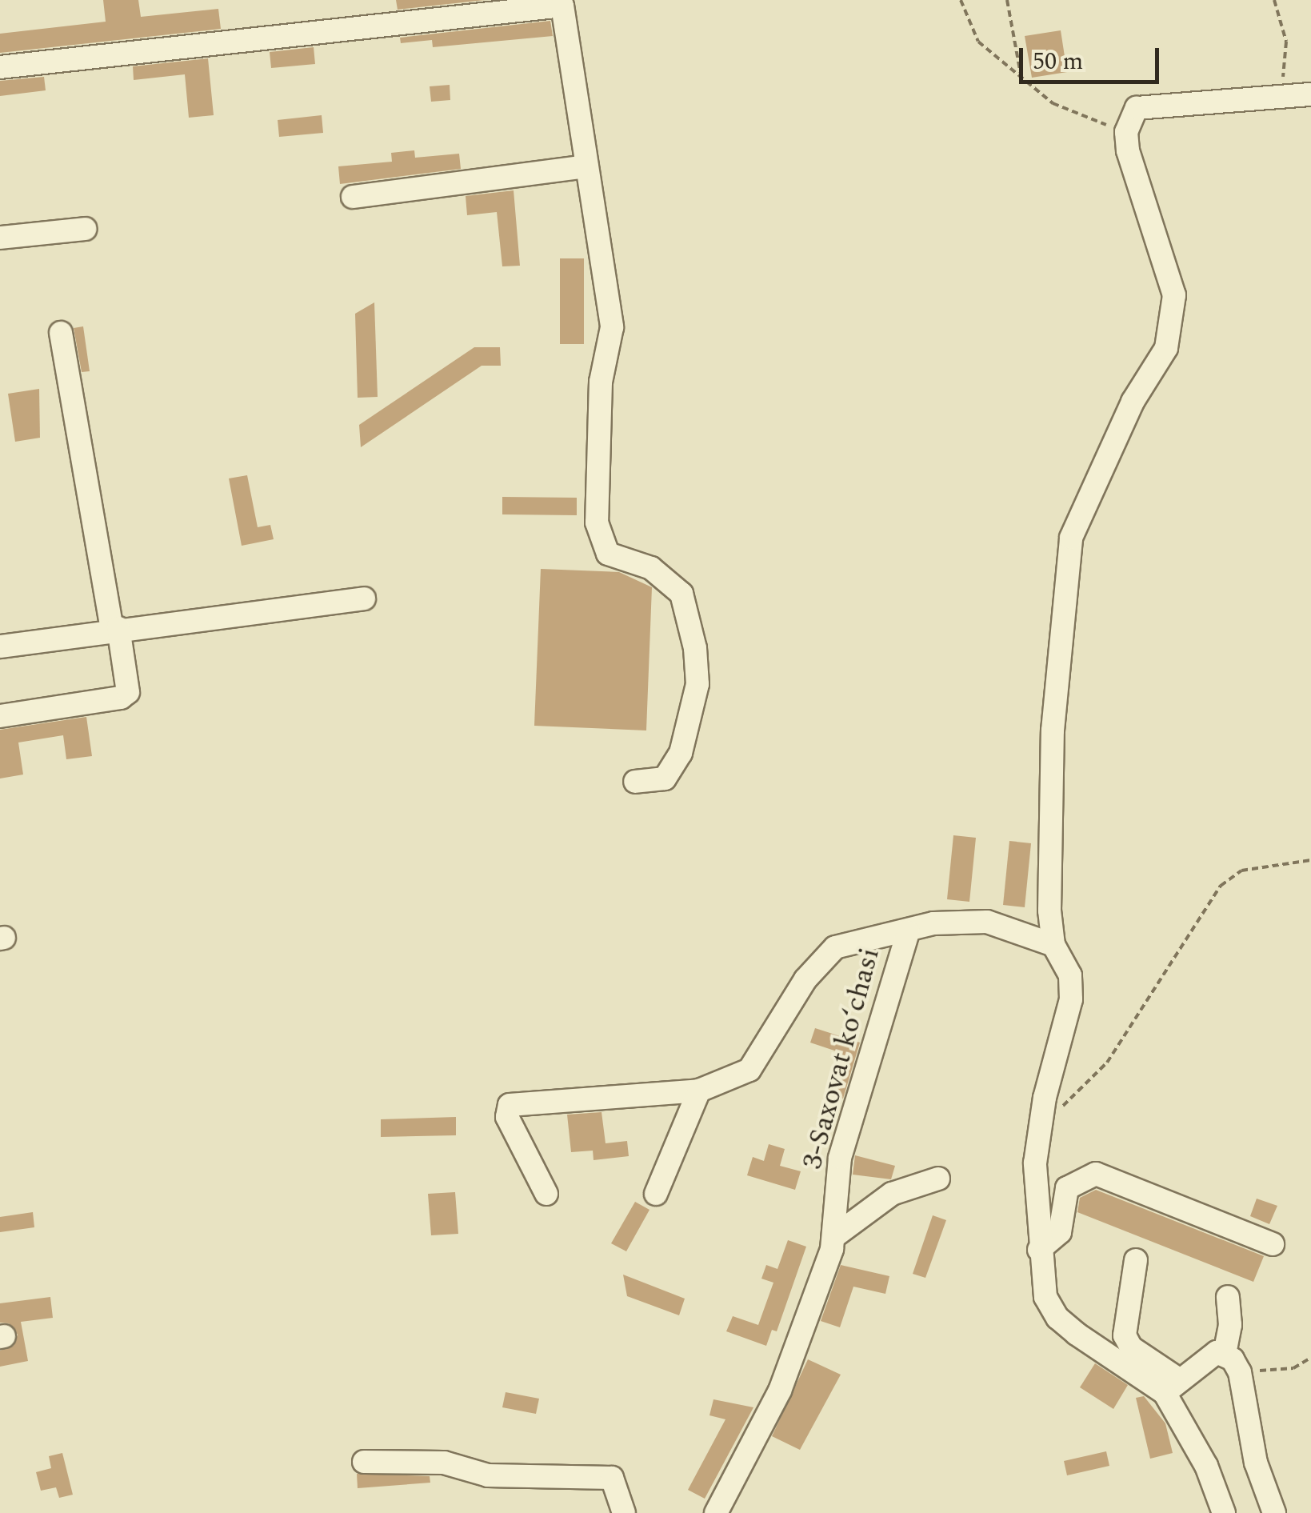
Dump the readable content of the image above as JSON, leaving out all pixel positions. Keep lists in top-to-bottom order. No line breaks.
{"streets":{"street":["3-Saxovat koʻchasi"]},"scale_bar":"50 m"}
